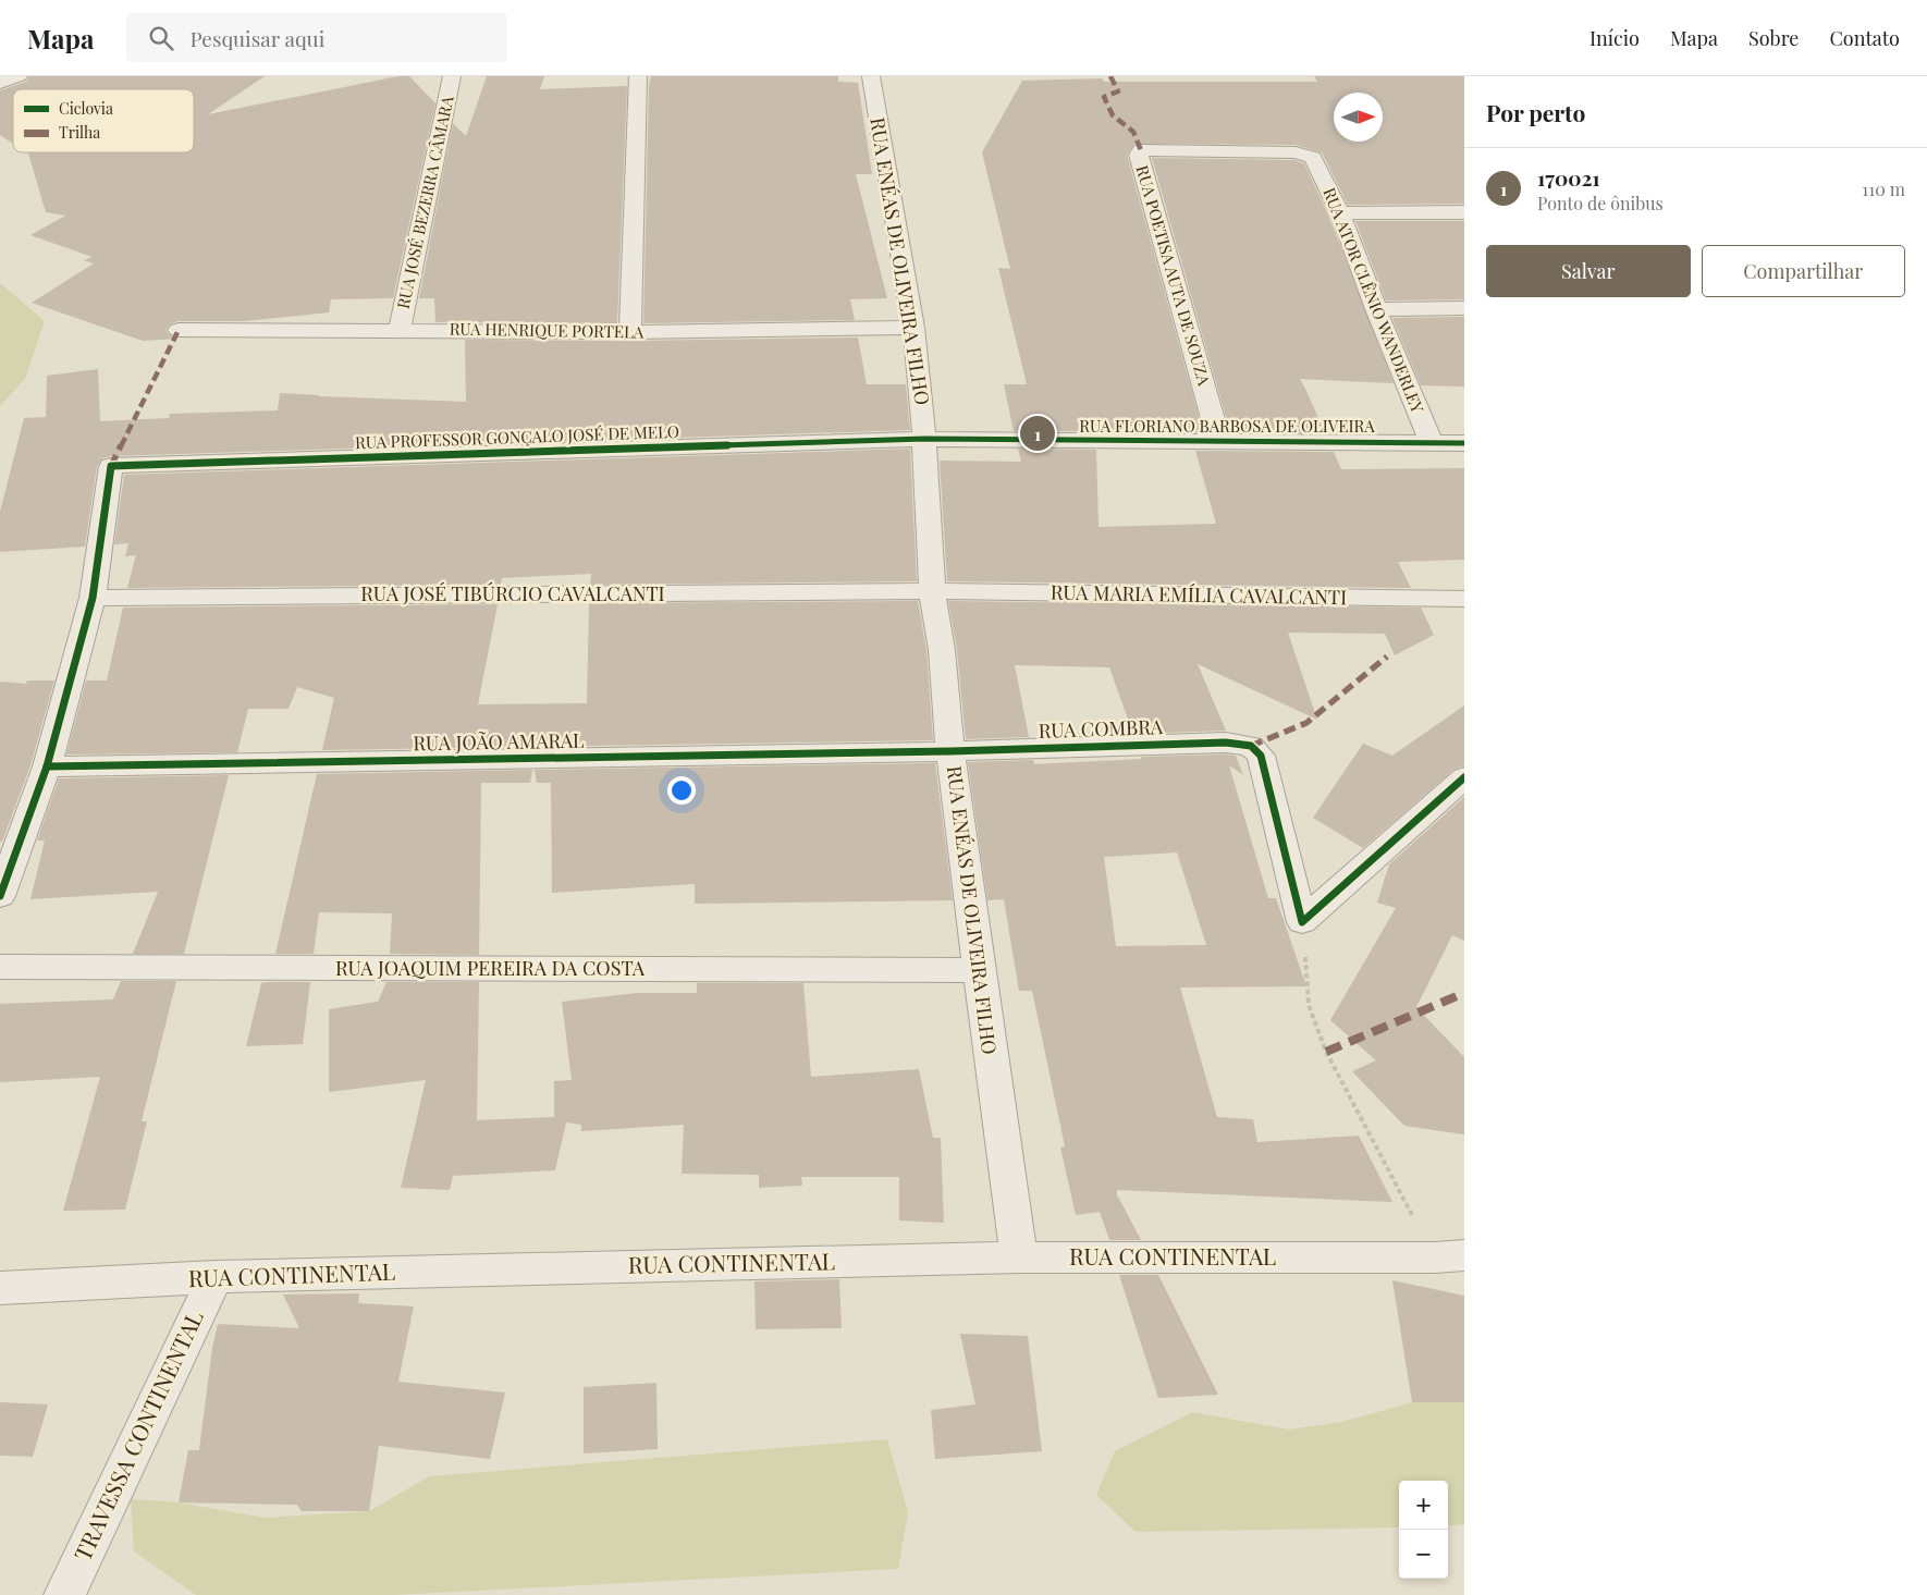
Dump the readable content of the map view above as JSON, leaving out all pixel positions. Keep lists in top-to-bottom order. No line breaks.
{"streets":{"street":["RUA JOSÉ BEZERRA CÂMARA","RUA ENÉAS DE OLIVEIRA FILHO","RUA POETISA AUTA DE SOUZA","RUA ATOR CLÊNIO WANDERLEY","RUA HENRIQUE PORTELA","RUA FLORIANO BARBOSA DE OLIVEIRA","RUA PROFESSOR GONÇALO JOSÉ DE MELO","RUA JOSÉ TIBÚRCIO CAVALCANTI","RUA MARIA EMÍLIA CAVALCANTI","RUA COMBRA","RUA JOÃO AMARAL","RUA JOAQUIM PEREIRA DA COSTA","RUA CONTINENTAL","TRAVESSA CONTINENTAL"]},"crossings":[["RUA JOSÉ BEZERRA CÂMARA","RUA HENRIQUE PORTELA"],["RUA ENÉAS DE OLIVEIRA FILHO","RUA HENRIQUE PORTELA"],["RUA ENÉAS DE OLIVEIRA FILHO","RUA FLORIANO BARBOSA DE OLIVEIRA"],["RUA ENÉAS DE OLIVEIRA FILHO","RUA PROFESSOR GONÇALO JOSÉ DE MELO"],["RUA ENÉAS DE OLIVEIRA FILHO","RUA JOSÉ TIBÚRCIO CAVALCANTI"],["RUA ENÉAS DE OLIVEIRA FILHO","RUA MARIA EMÍLIA CAVALCANTI"],["RUA ENÉAS DE OLIVEIRA FILHO","RUA COMBRA"],["RUA ENÉAS DE OLIVEIRA FILHO","RUA JOÃO AMARAL"],["RUA ENÉAS DE OLIVEIRA FILHO","RUA JOAQUIM PEREIRA DA COSTA"],["RUA ENÉAS DE OLIVEIRA FILHO","RUA CONTINENTAL"],["RUA POETISA AUTA DE SOUZA","RUA ATOR CLÊNIO WANDERLEY"],["RUA POETISA AUTA DE SOUZA","RUA FLORIANO BARBOSA DE OLIVEIRA"],["RUA ATOR CLÊNIO WANDERLEY","RUA FLORIANO BARBOSA DE OLIVEIRA"],["RUA FLORIANO BARBOSA DE OLIVEIRA","RUA PROFESSOR GONÇALO JOSÉ DE MELO"],["RUA PROFESSOR GONÇALO JOSÉ DE MELO","RUA JOSÉ TIBÚRCIO CAVALCANTI"],["RUA JOSÉ TIBÚRCIO CAVALCANTI","RUA MARIA EMÍLIA CAVALCANTI"],["RUA COMBRA","RUA JOÃO AMARAL"],["RUA CONTINENTAL","TRAVESSA CONTINENTAL"]],"legend":["Ciclovia","Trilha"],"north":"right","page":{"header":"Mapa","search":"Pesquisar aqui","nav":["Início","Mapa","Sobre","Contato"],"heading":"Por perto","list":[{"mark":"1","name":"170021","note":"Ponto de ônibus","value":"110 m"}],"buttons":["Salvar","Compartilhar"],"pins":"1","map_buttons":["+","−"]}}
